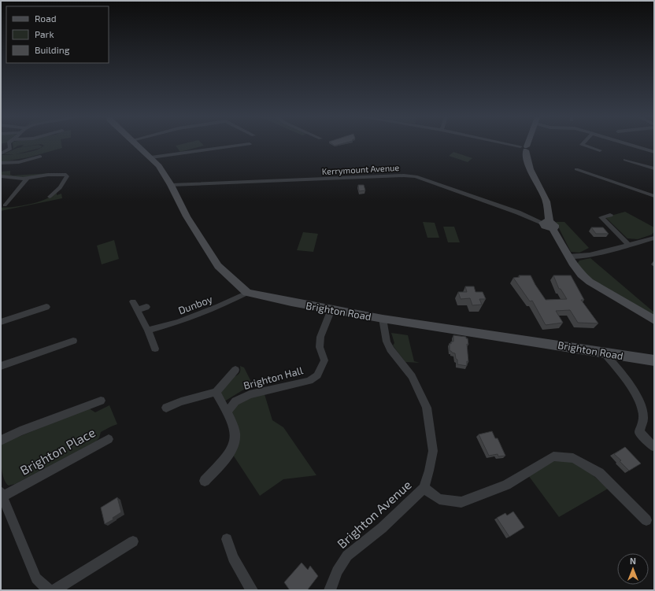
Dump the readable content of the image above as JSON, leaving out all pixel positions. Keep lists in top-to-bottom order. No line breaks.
{"streets":{"street":["Kerrymount Avenue","Dunboy","Brighton Road","Brighton Hall","Brighton Place","Brighton Avenue"]},"crossings":[["Dunboy","Brighton Road"],["Brighton Road","Brighton Hall"],["Brighton Road","Brighton Avenue"]],"legend":["Road","Park","Building"],"north":"top"}
